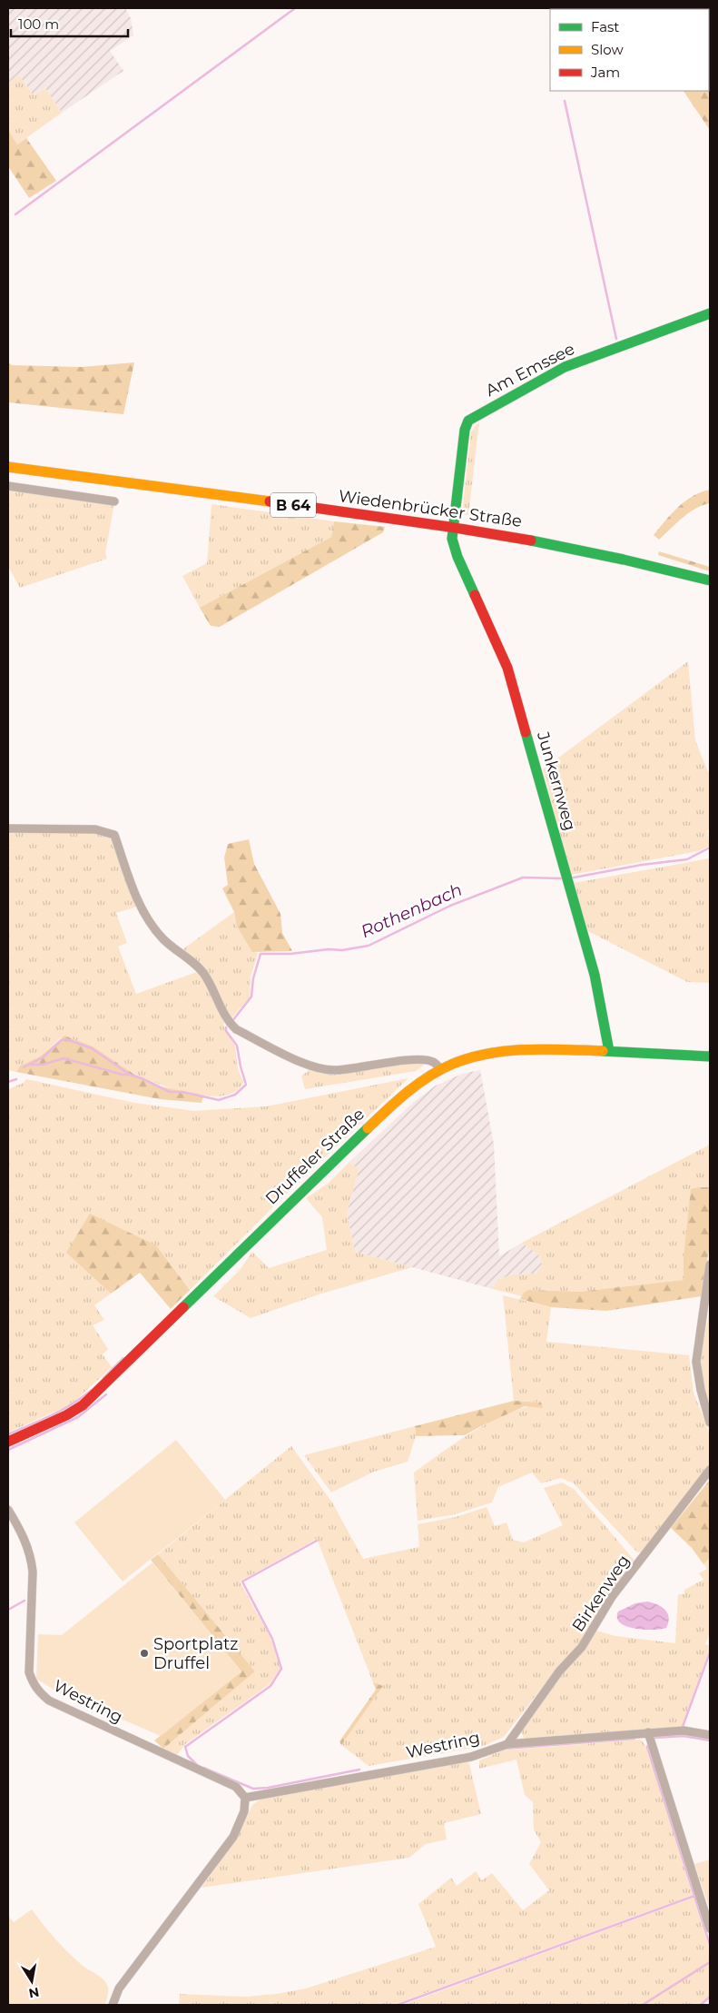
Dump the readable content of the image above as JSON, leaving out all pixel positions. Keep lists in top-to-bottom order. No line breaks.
{"streets":{"street":["Am Emssee","B 64","Wiedenbrücker Straße","Junkernweg","Druffeler Straße","Birkenweg","Westring"]},"crossings":[["Am Emssee","Wiedenbrücker Straße"],["Am Emssee","Junkernweg"],["Wiedenbrücker Straße","Junkernweg"],["Junkernweg","Druffeler Straße"],["Birkenweg","Westring"]],"water":["Rothenbach"],"places":["Sportplatz Druffel"],"legend":["Fast","Slow","Jam"],"scale_bar":"100 m","north":"bottom"}
